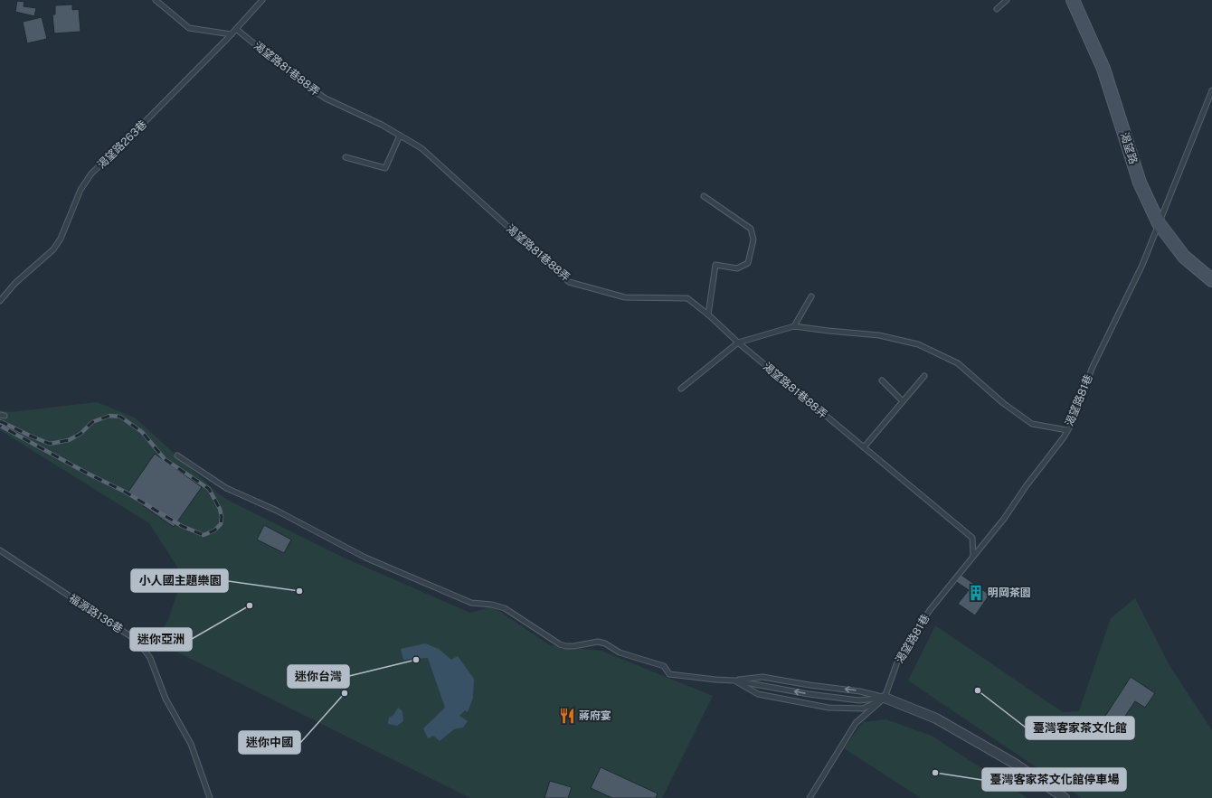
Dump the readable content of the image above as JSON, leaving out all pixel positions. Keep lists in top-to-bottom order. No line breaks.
{"streets":{"street":["渴望路"],"lane":["渴望路81巷88弄","渴望路263巷","渴望路81巷","福源路136巷"]},"crossings":[["渴望路81巷88弄","渴望路263巷"],["渴望路81巷88弄","渴望路81巷"],["渴望路","渴望路81巷"]],"places":{"other":["小人國主題樂園","迷你亞洲","迷你台灣","臺灣客家茶文化館","迷你中國","臺灣客家茶文化館停車場"],"building":["明岡茶園"],"restaurant":["蔣府宴"]}}
